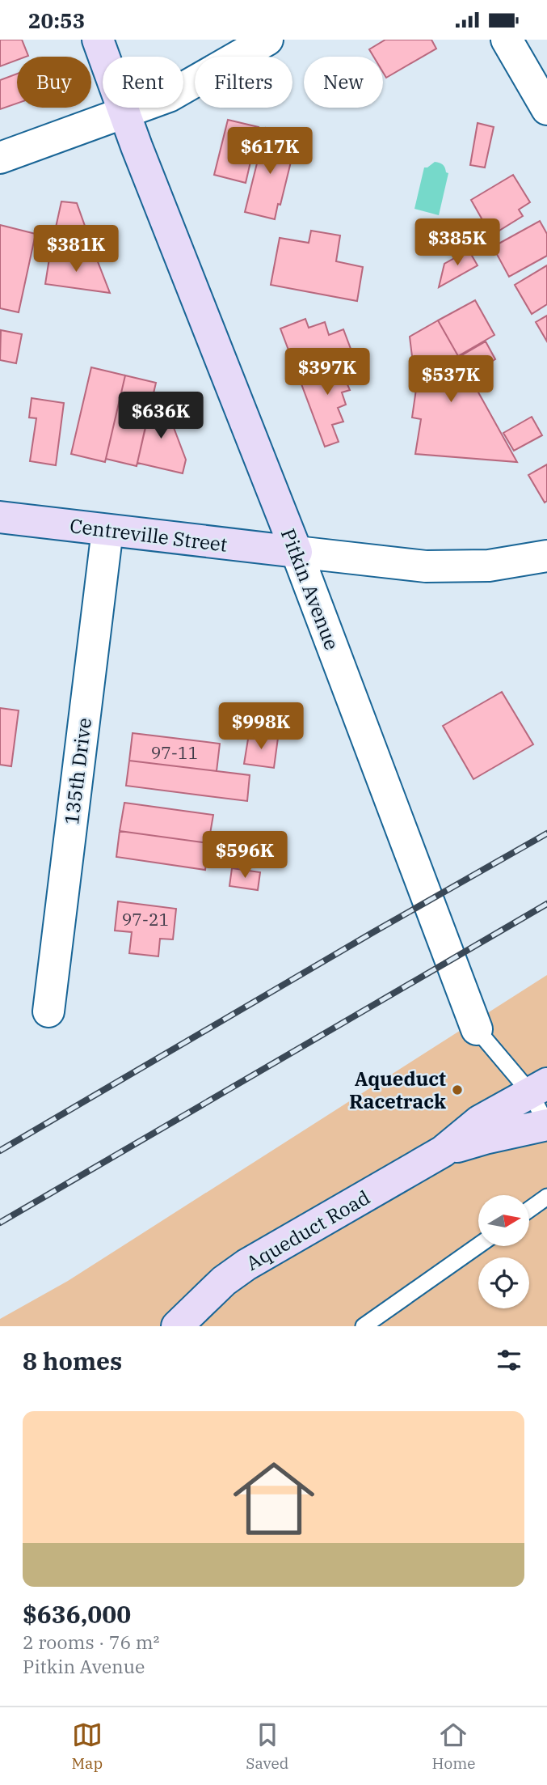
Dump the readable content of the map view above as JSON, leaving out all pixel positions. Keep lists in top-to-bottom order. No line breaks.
{"streets":{"street":["Centreville Street","Pitkin Avenue","135th Drive","Aqueduct Road"]},"crossings":[["Centreville Street","Pitkin Avenue"],["Centreville Street","135th Drive"],["Pitkin Avenue","Aqueduct Road"]],"places":["Aqueduct Racetrack"],"house_numbers":["97-11","97-21"],"north":"right","page":{"status":"20:53","chip":["Buy","Rent","Filters","New"],"price":["$617K","$385K","$381K","$397K","$537K","$636K","$998K","$596K"],"heading":"8 homes","list":[{"name":"$636,000","note":"2 rooms · 76 m² · Pitkin Avenue"}],"tabs":["Map","Saved","Home"]}}
